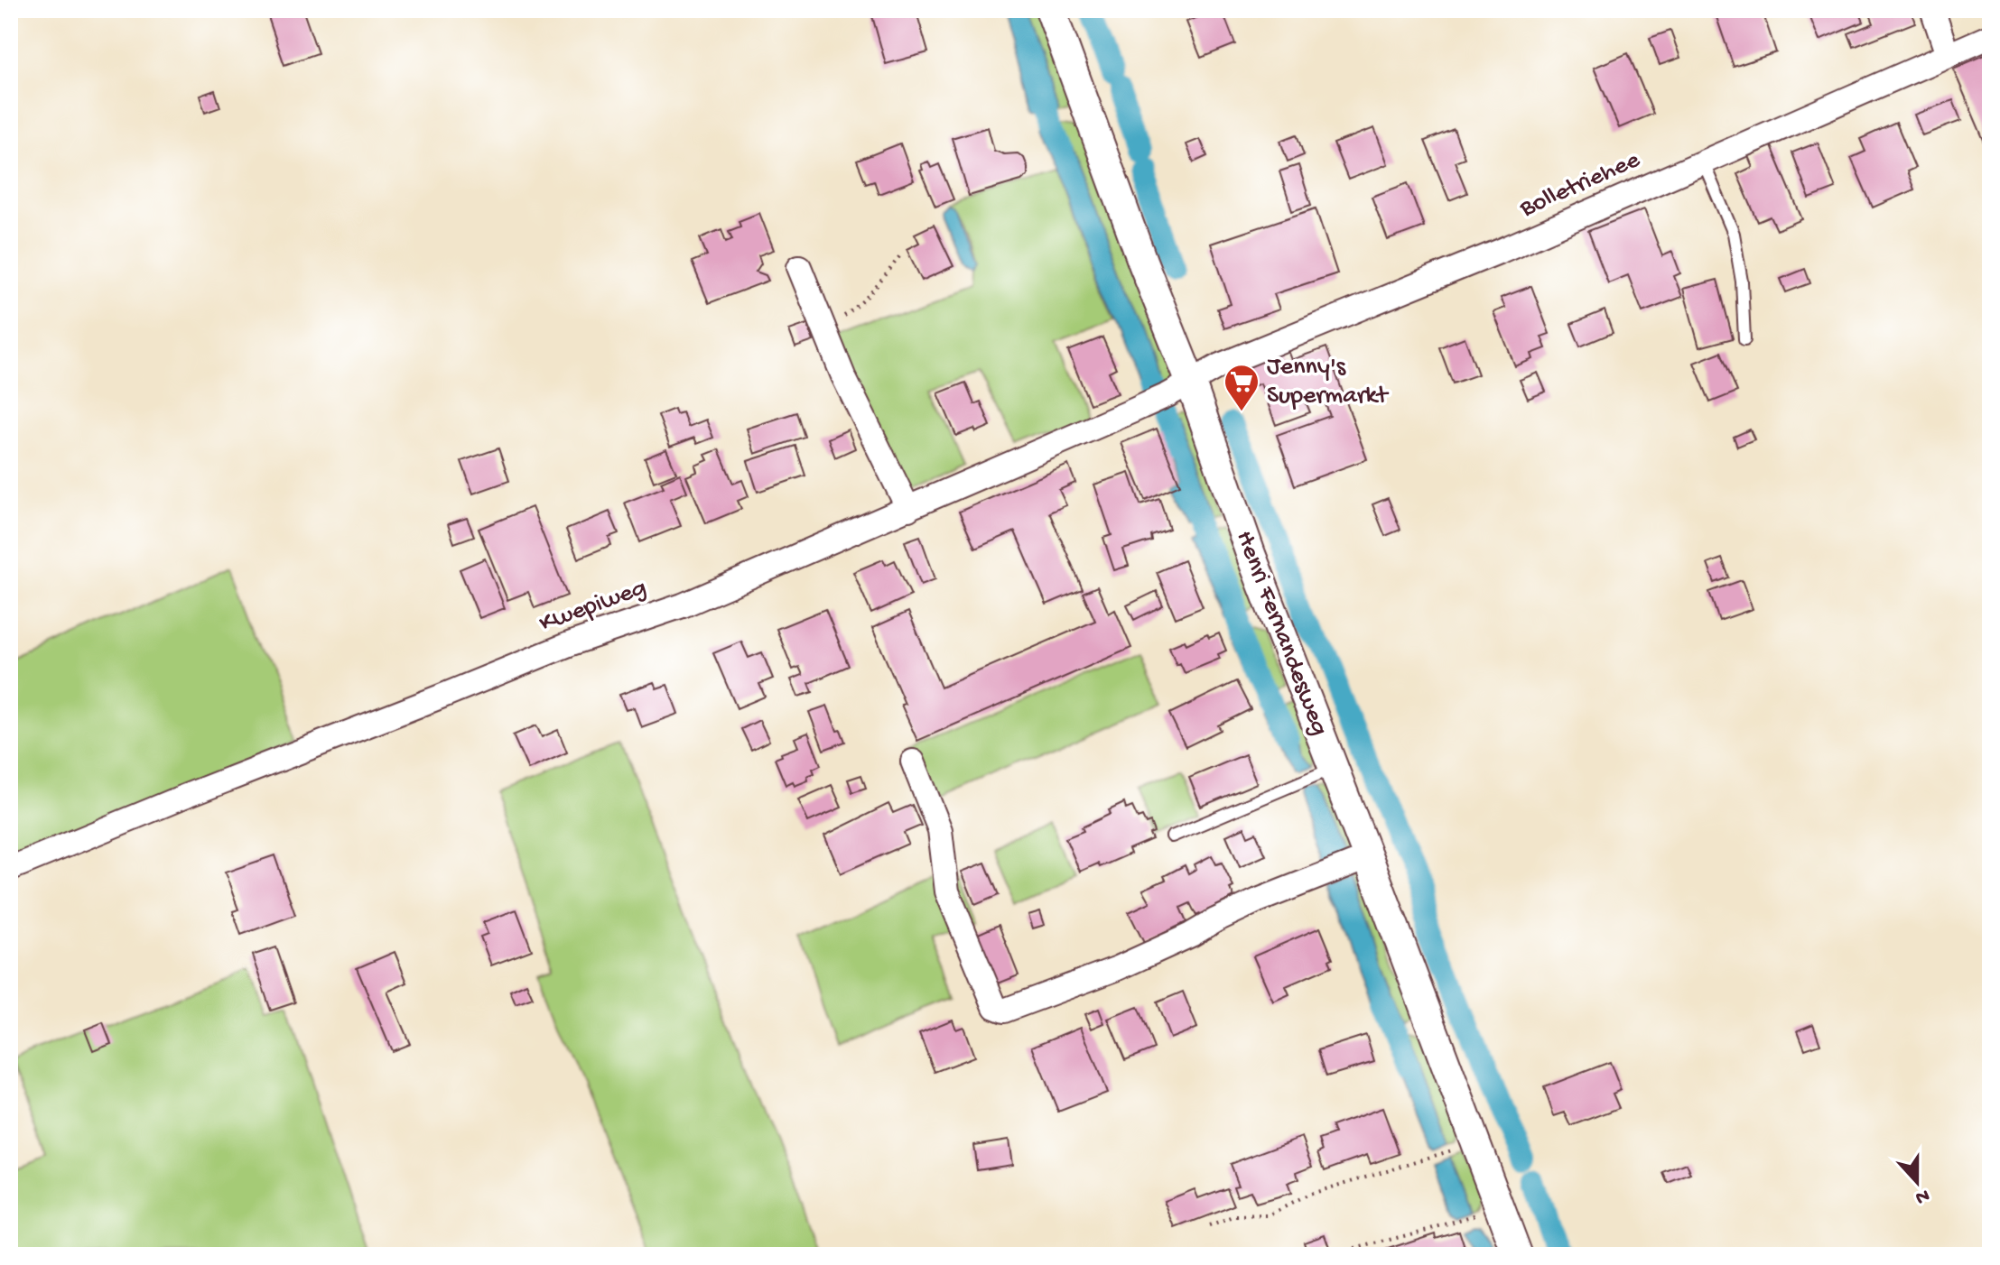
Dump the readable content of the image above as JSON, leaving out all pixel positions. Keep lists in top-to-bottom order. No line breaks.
{"streets":{"street":["Bolletriehee","Kwepiweg","Henri Fernandesweg"]},"crossings":[["Bolletriehee","Kwepiweg"],["Bolletriehee","Henri Fernandesweg"],["Kwepiweg","Henri Fernandesweg"]],"places":{"supermarket":["Jenny's Supermarkt"]},"north":"bottom"}
